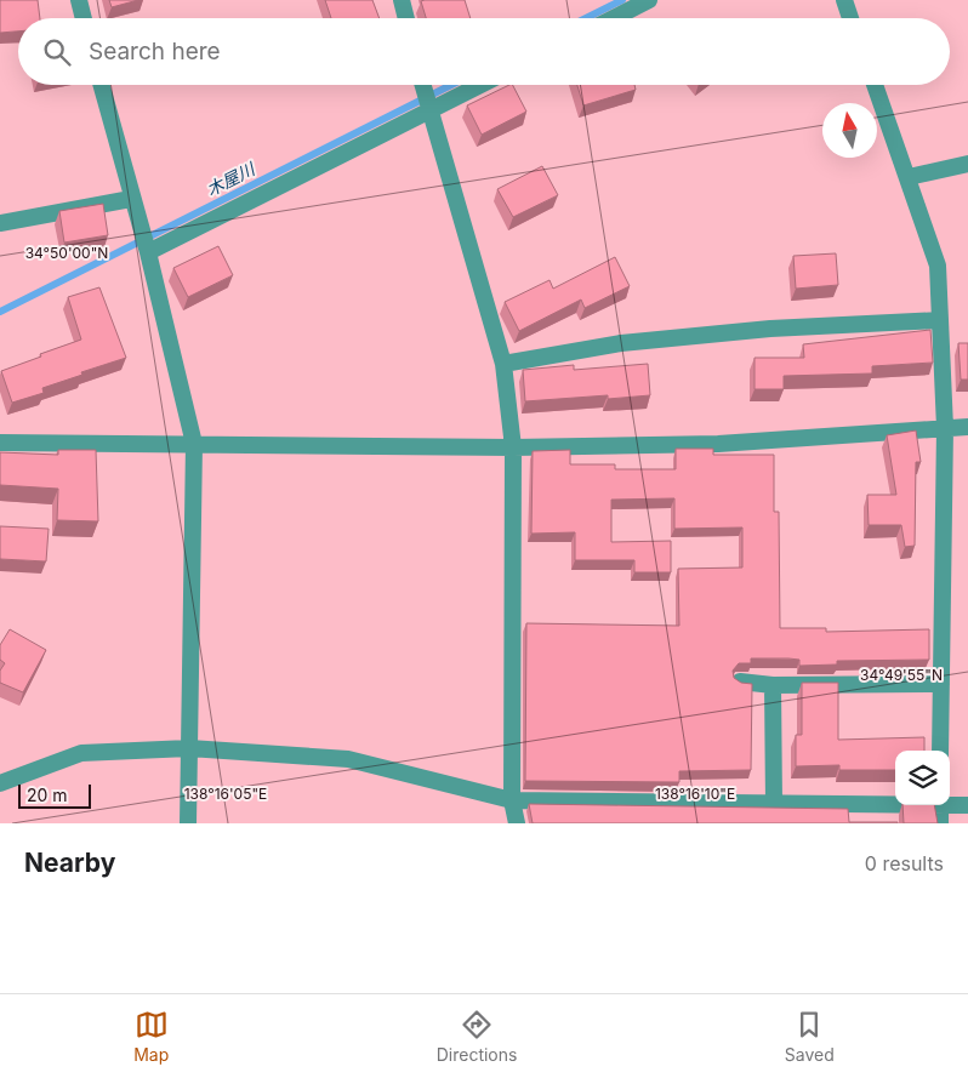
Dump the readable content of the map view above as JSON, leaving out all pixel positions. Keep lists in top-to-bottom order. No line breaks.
{"water":["木屋川"],"scale_bar":"20 m","north":"top","page":{"search":"Search here","scale":"20 m","heading":["Nearby","0 results"],"nav":["Map","Directions","Saved"]},"coordinates":["34°50'00\"N","34°49'55\"N","138°16'05\"E","138°16'10\"E"]}
